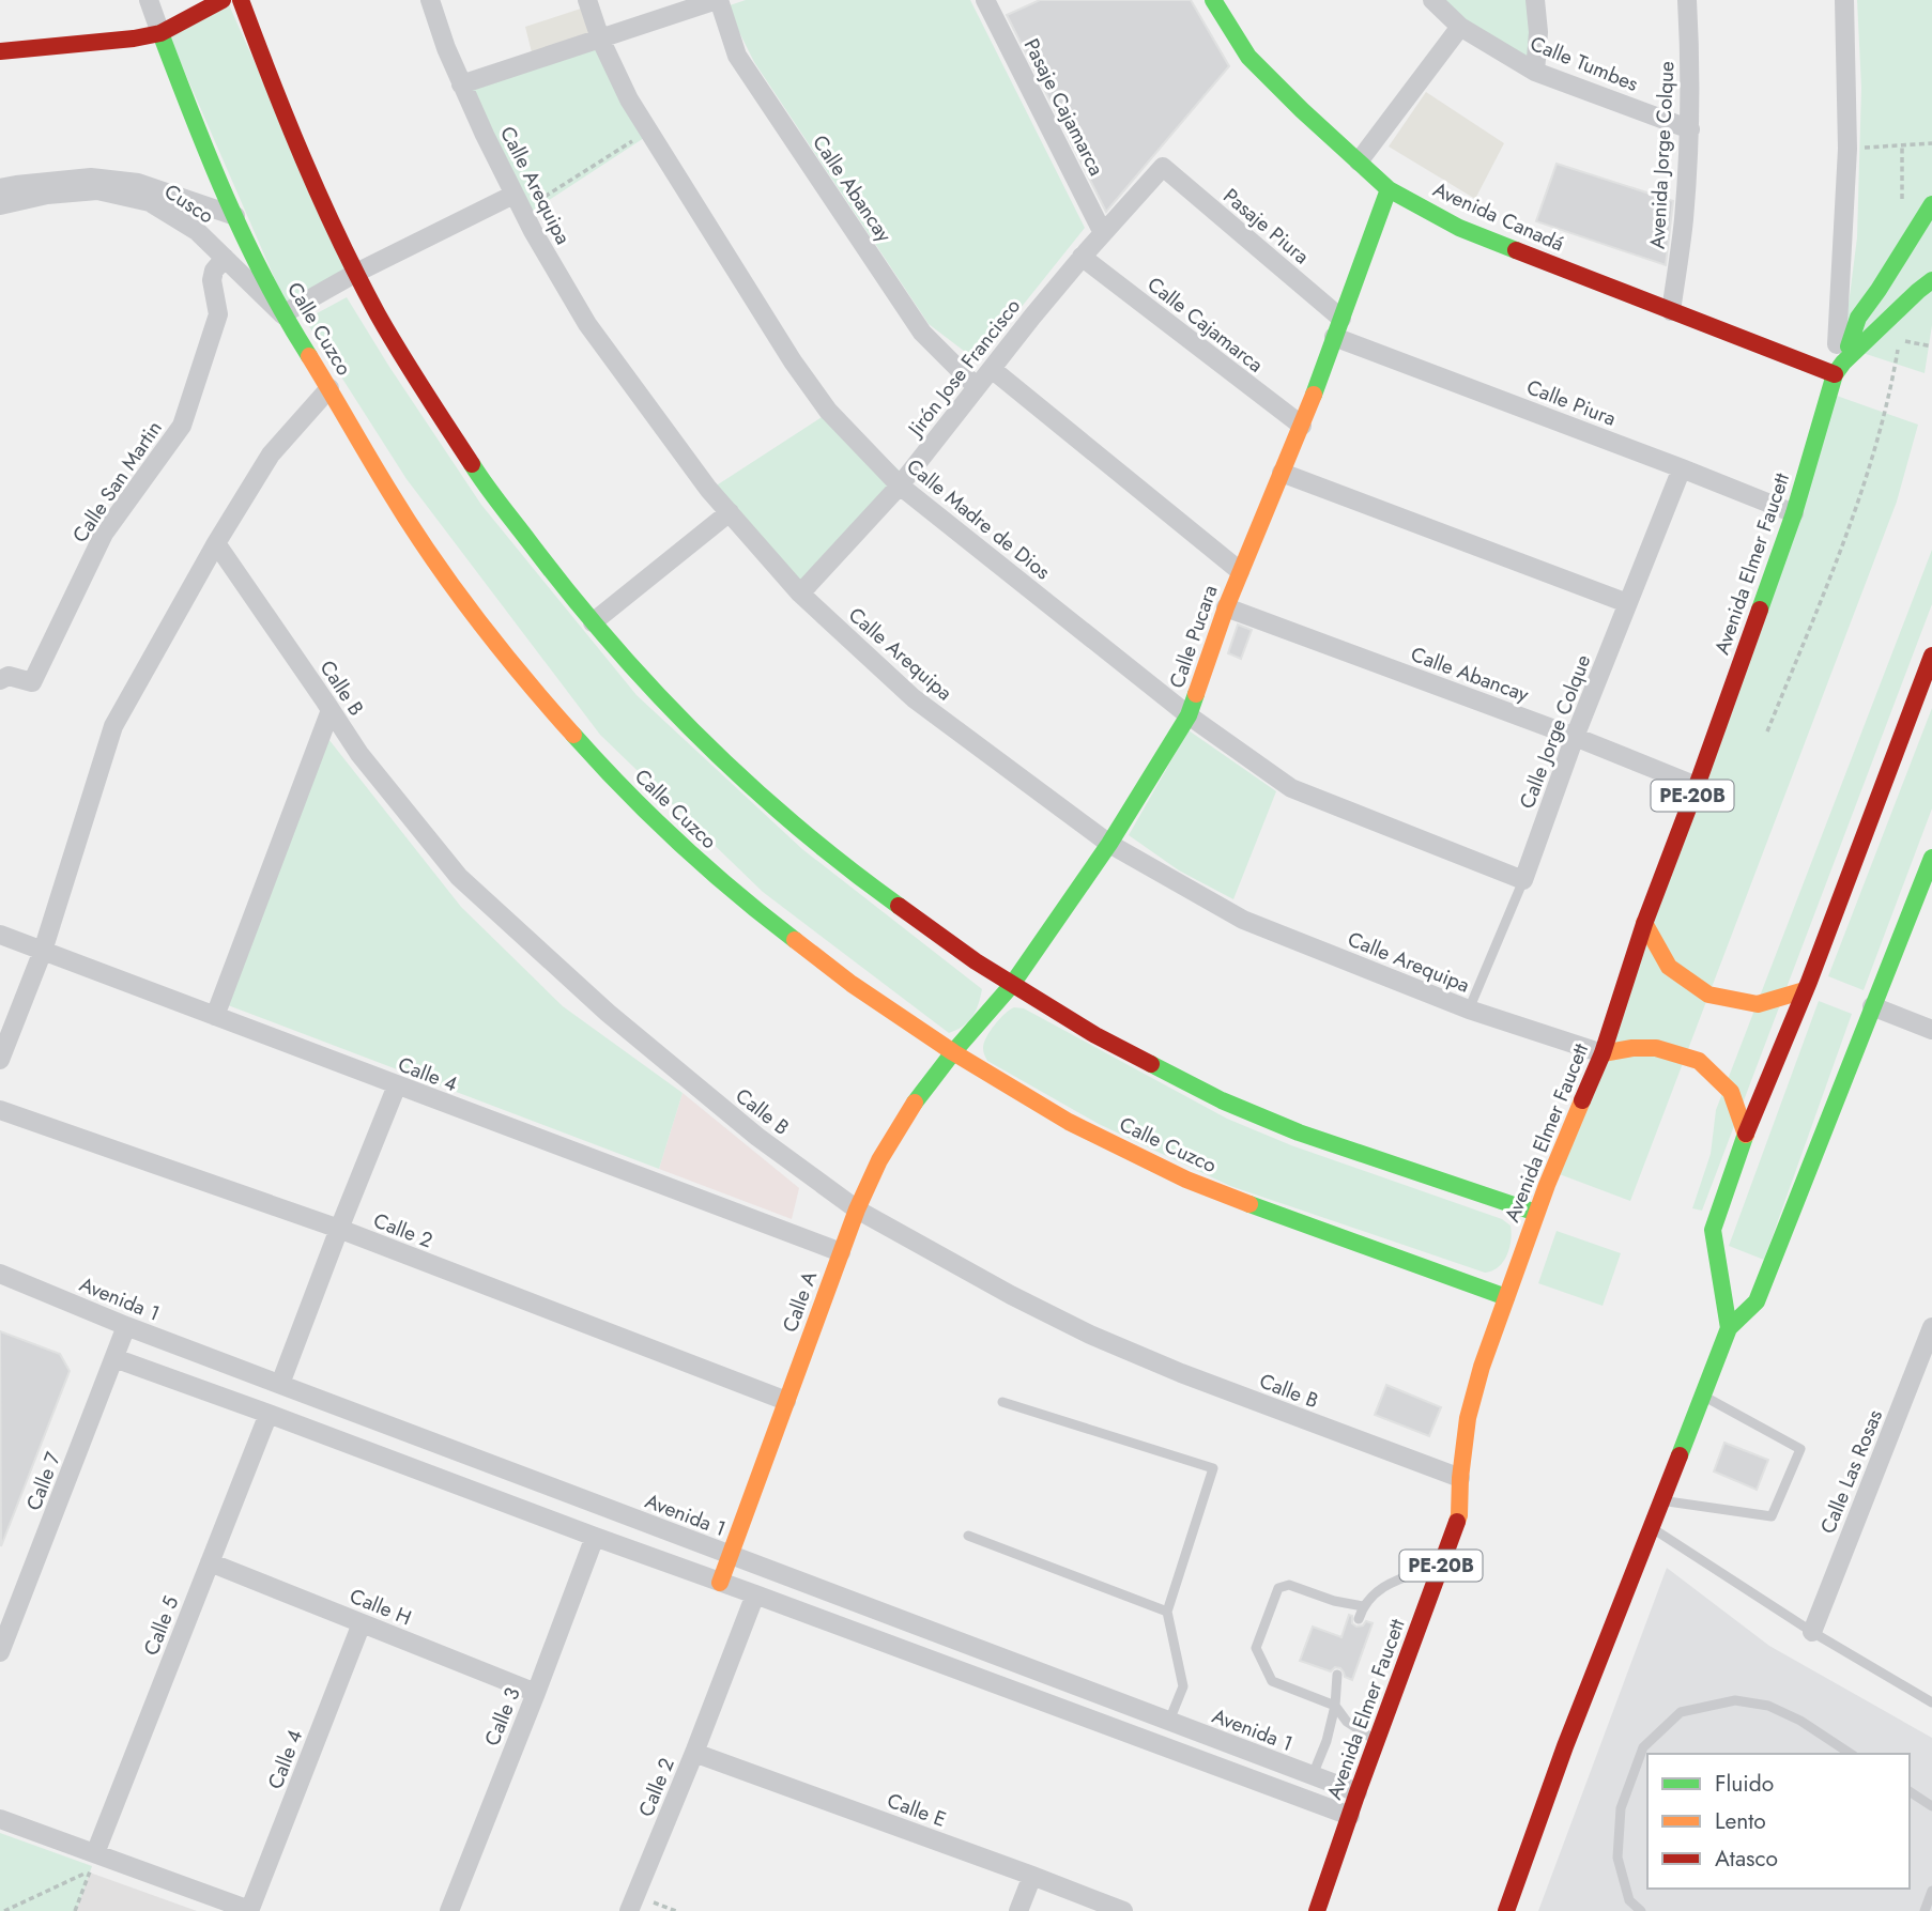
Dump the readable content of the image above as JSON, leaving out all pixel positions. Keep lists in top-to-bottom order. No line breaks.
{"streets":{"main road":["Avenida Canadá","Calle Cuzco","Avenida Elmer Faucett","Calle Pucara","PE-20B","Calle A"],"street":["Calle Tumbes","Pasaje Cajamarca","Avenida Jorge Colque","Calle Arequipa","Calle Abancay","Cusco","Pasaje Piura","Calle Cajamarca","Jirón Jose Francisco","Calle Piura","Calle San Martin","Calle Madre de Dios","Calle B","Calle Jorge Colque","Calle 4","Calle 2","Avenida 1","Calle Las Rosas","Calle 7","Calle H","Calle 5","Calle 3","Calle E"]},"crossings":[["Calle Tumbes","Avenida Jorge Colque"],["Pasaje Cajamarca","Jirón Jose Francisco"],["Avenida Jorge Colque","Avenida Canadá"],["Calle Arequipa","Jirón Jose Francisco"],["Calle Arequipa","Avenida Elmer Faucett"],["Calle Arequipa","Calle Pucara"],["Calle Arequipa","Calle Jorge Colque"],["Calle Abancay","Jirón Jose Francisco"],["Calle Abancay","Avenida Elmer Faucett"],["Calle Abancay","Calle Pucara"],["Calle Abancay","Calle Jorge Colque"],["Cusco","Calle Cuzco"],["Cusco","Calle San Martin"],["Avenida Canadá","Avenida Elmer Faucett"],["Avenida Canadá","Calle Pucara"],["Pasaje Piura","Jirón Jose Francisco"],["Pasaje Piura","Calle Pucara"],["Calle Cajamarca","Jirón Jose Francisco"],["Calle Cajamarca","Calle Pucara"],["Calle Cuzco","Avenida Elmer Faucett"],["Calle Cuzco","Calle Pucara"],["Calle Cuzco","Calle A"],["Jirón Jose Francisco","Calle Madre de Dios"],["Calle Piura","Avenida Elmer Faucett"],["Calle Piura","Calle Pucara"],["Calle Piura","Calle Jorge Colque"],["Calle Madre de Dios","Calle Pucara"],["Calle Madre de Dios","Calle Jorge Colque"],["Avenida Elmer Faucett","Calle B"],["Avenida Elmer Faucett","Avenida 1"],["Calle Pucara","Calle A"],["Calle B","Calle A"],["Calle 4","Calle A"],["Calle 4","Calle H"],["Calle 2","Calle A"],["Calle 2","Calle E"],["Avenida 1","Calle A"],["Avenida 1","Calle 7"],["Calle H","Calle 5"],["Calle H","Calle 3"]],"legend":["Fluido","Lento","Atasco"]}
